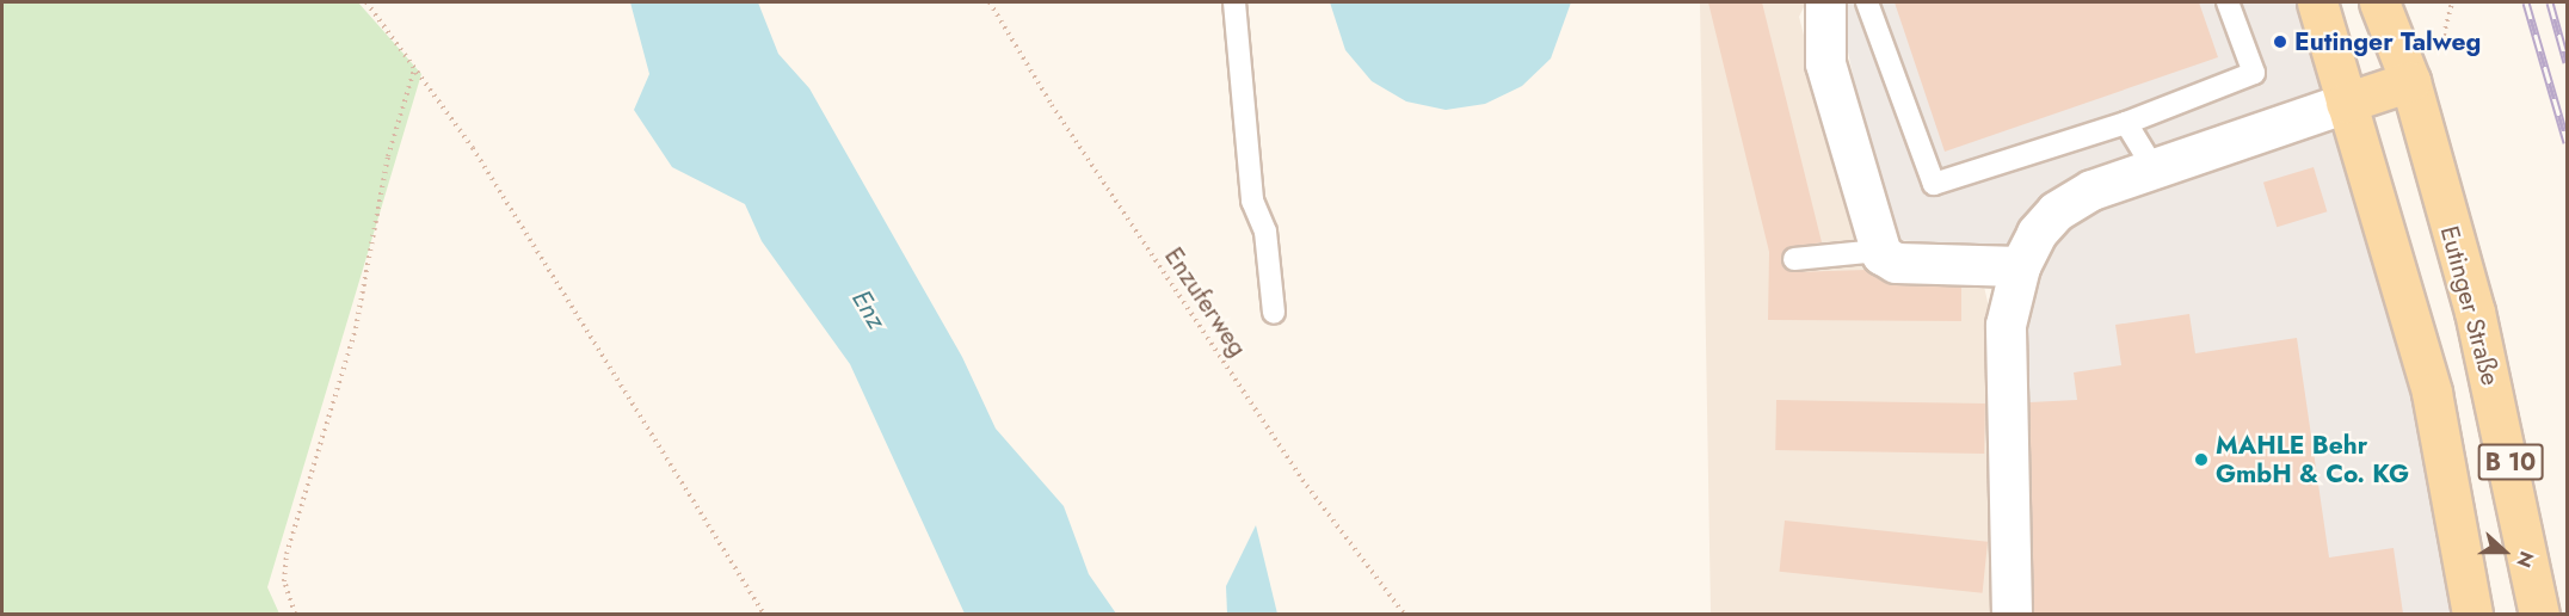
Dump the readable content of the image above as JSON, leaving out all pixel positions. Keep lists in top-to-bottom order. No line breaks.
{"streets":{"main road":["Eutinger Straße","B 10"],"path":["Enzuferweg"]},"water":["Enz"],"places":["Eutinger Talweg","MAHLE Behr GmbH & Co. KG"],"north":"right"}
